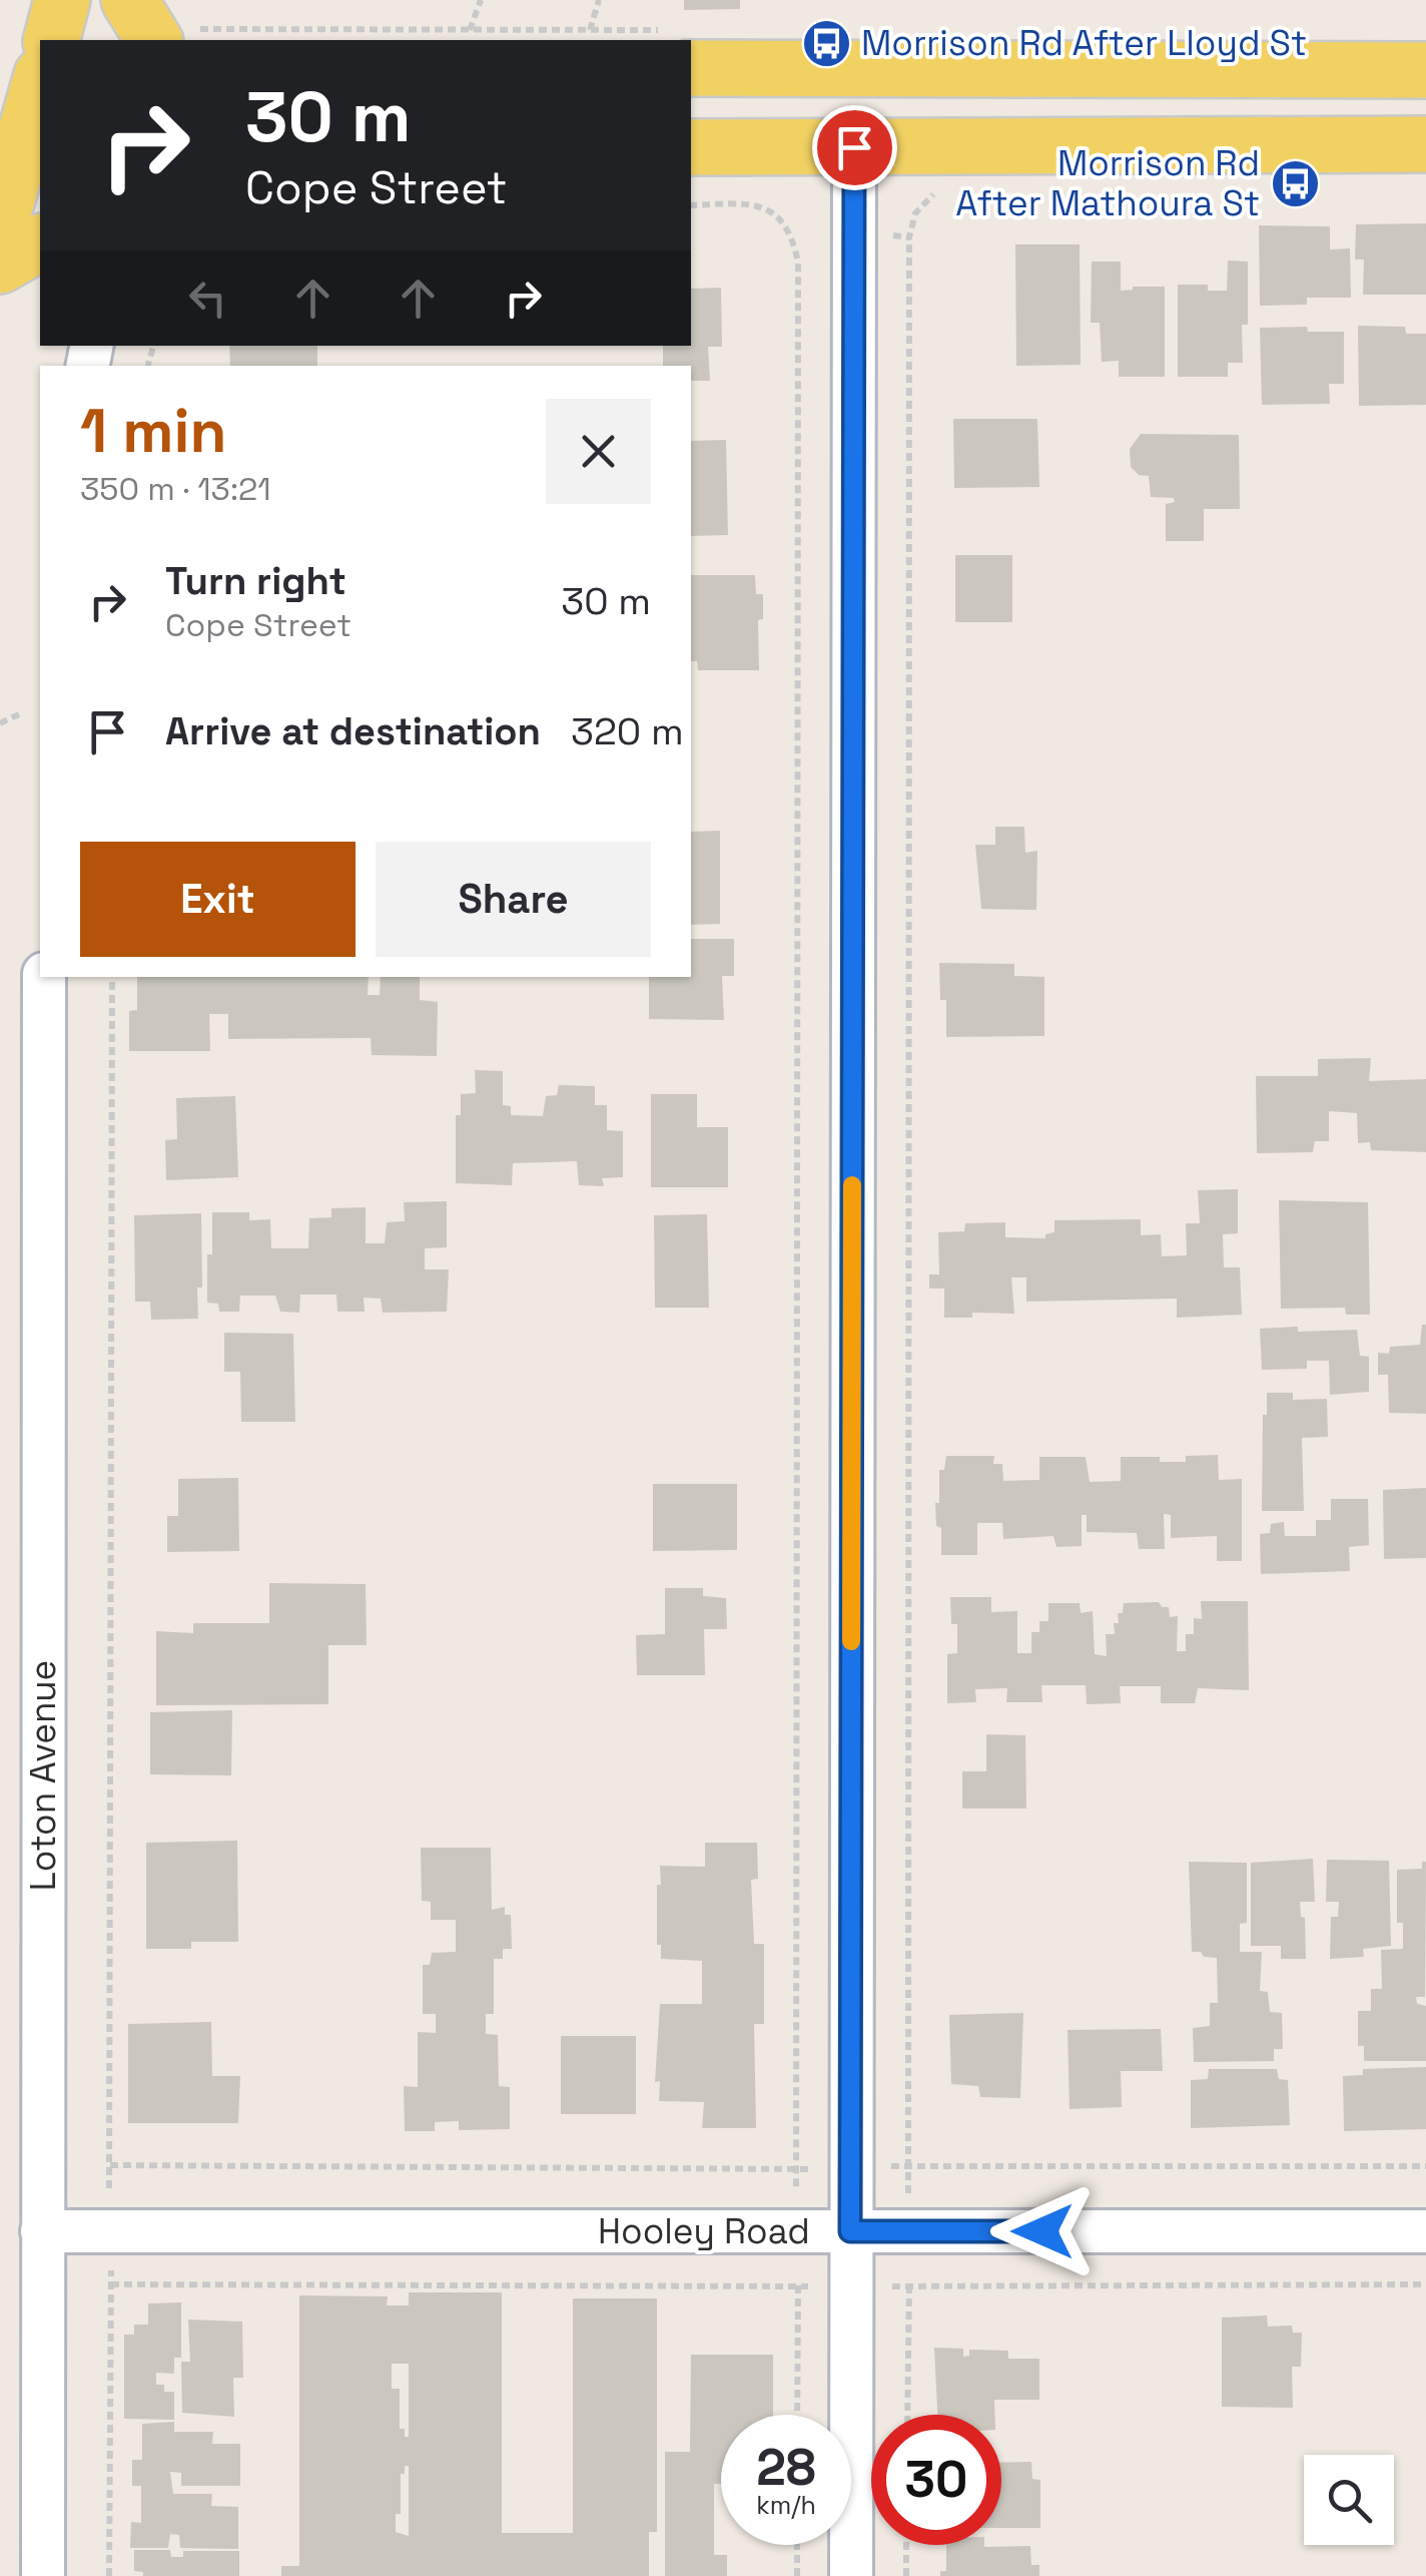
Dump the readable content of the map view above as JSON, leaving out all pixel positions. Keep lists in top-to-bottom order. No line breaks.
{"streets":{"street":["Loton Avenue","Hooley Road"]},"crossings":[["Loton Avenue","Hooley Road"]],"places":{"bus stop":["Morrison Rd After Lloyd St","Morrison Rd After Mathoura St"]},"page":{"turn":["30 m","Cope Street"],"heading":["1 min","350 m · 13:21"],"list":[{"name":"Turn right","note":"Cope Street","value":"30 m"},{"name":"Arrive at destination","value":"320 m"}],"buttons":["Exit","Share"],"speed":"28 km/h","limit":"30"}}
